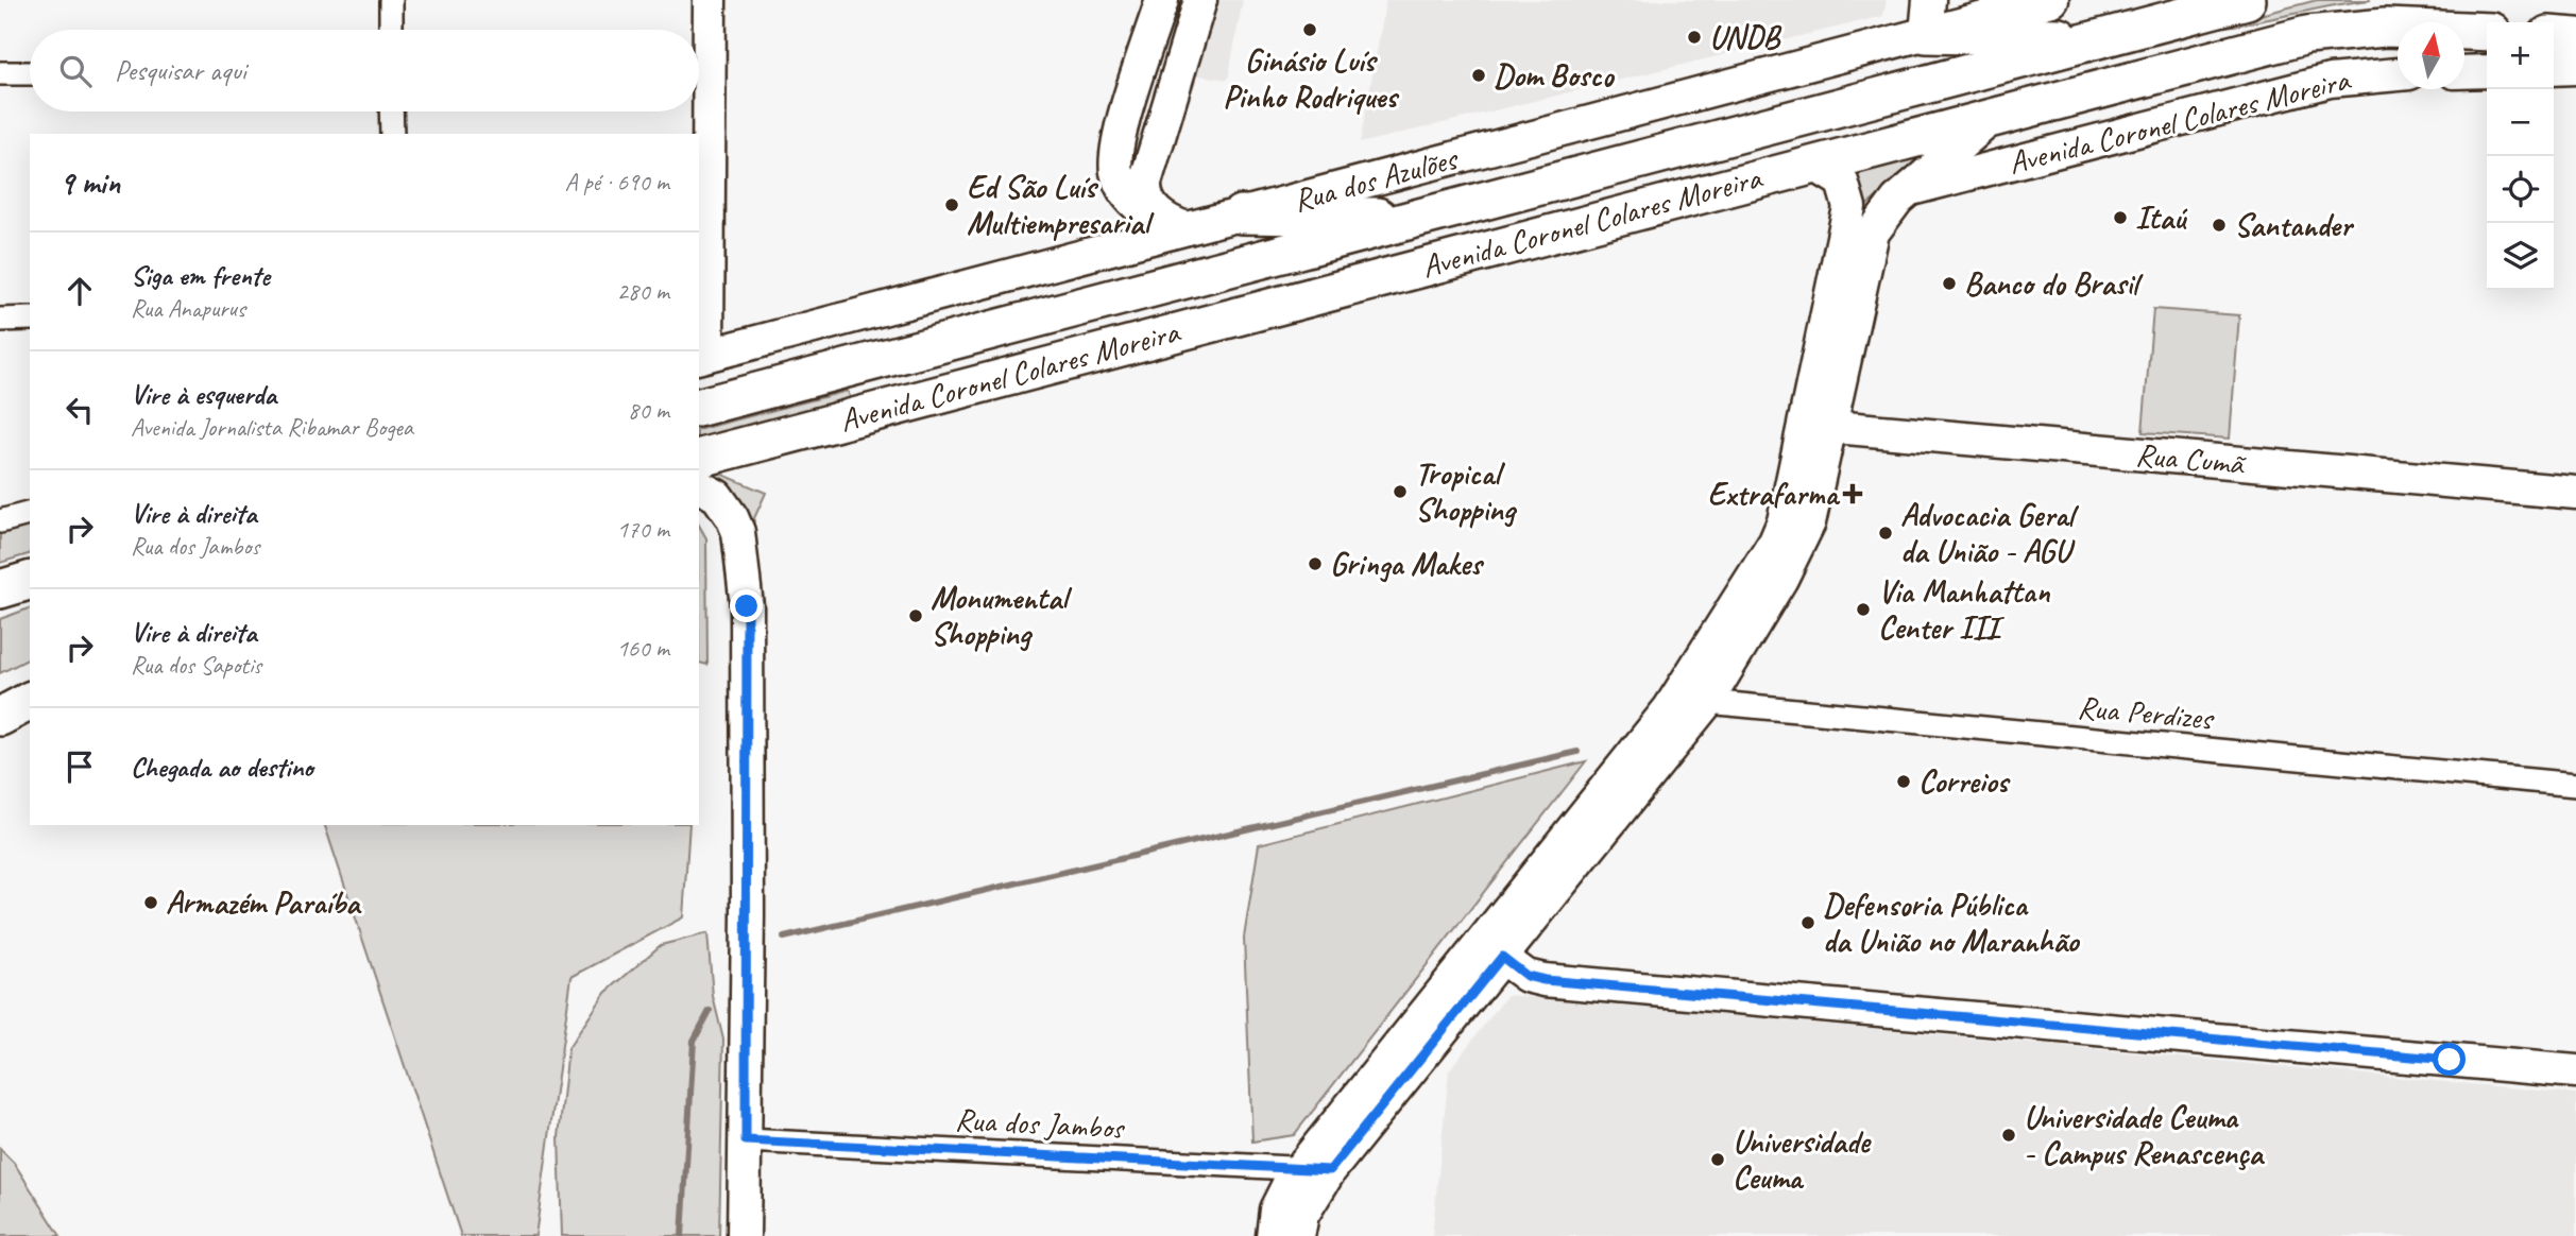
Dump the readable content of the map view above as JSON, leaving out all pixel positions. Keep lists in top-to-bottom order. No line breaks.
{"streets":{"main road":["Avenida Coronel Colares Moreira","Rua dos Azulões","Rua Cumã"],"street":["Rua Perdizes","Rua dos Jambos"]},"places":{"other":["Ginásio Luís Pinho Rodriques","UNDB","Dom Bosco","Ed São Luís Multiempresarial","Itaú","Santander","Banco do Brasil","Tropical Shopping","Advocacia Geral da União - AGU","Gringa Makes","Via Manhattan Center III","Monumental Shopping","Correios","Armazém Paraíba","Defensoria Pública da União no Maranhão","Universidade Ceuma - Campus Renascença","Universidade Ceuma"],"health":["Extrafarma"]},"north":"top","page":{"map_buttons":["+","−"],"search":"Pesquisar aqui","heading":["9 min","A pé · 690 m"],"list":[["Siga em frente","Rua Anapurus","280 m"],["Vire à esquerda","Avenida Jornalista Ribamar Bogea","80 m"],["Vire à direita","Rua dos Jambos","170 m"],["Vire à direita","Rua dos Sapotis","160 m"],"Chegada ao destino"]}}
